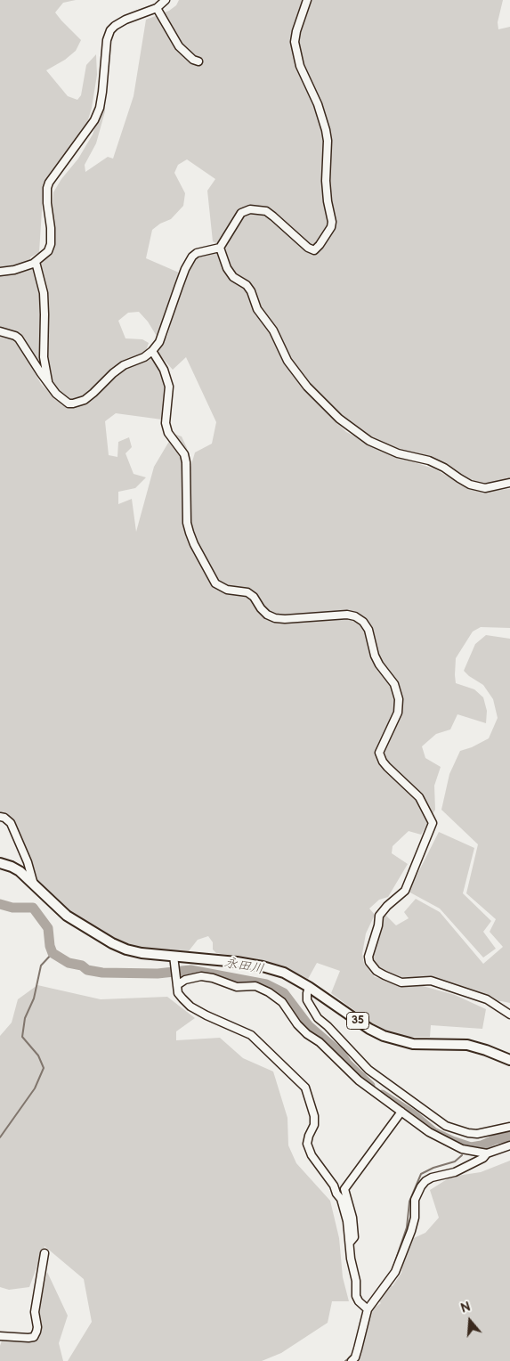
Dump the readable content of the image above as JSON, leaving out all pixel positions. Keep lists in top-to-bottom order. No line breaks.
{"streets":{"main road":["35"]},"water":["永田川"],"north":"top"}
